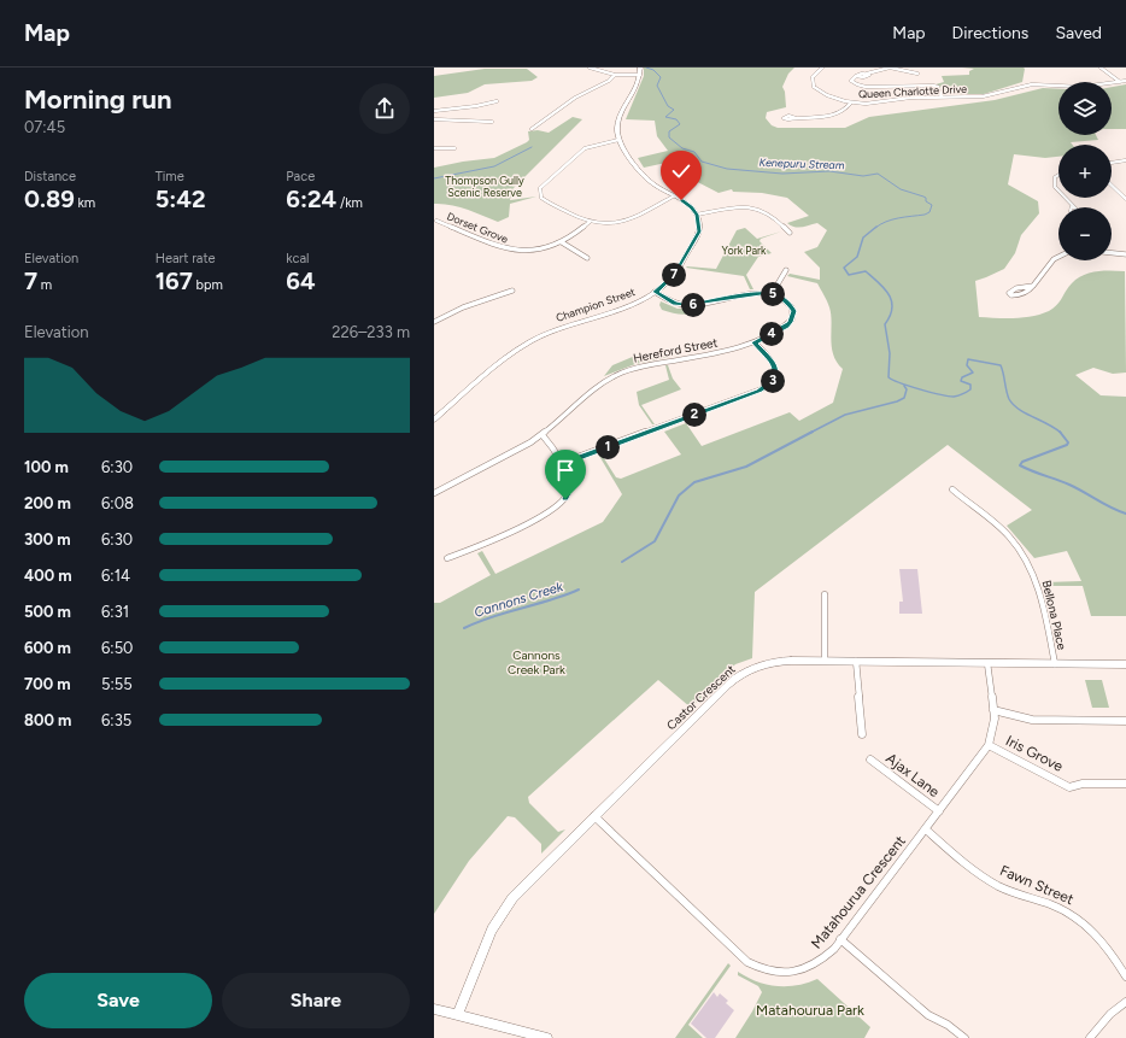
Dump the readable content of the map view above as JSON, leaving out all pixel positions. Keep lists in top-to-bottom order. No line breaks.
{"streets":{"main road":["Champion Street","Castor Crescent"],"street":["Queen Charlotte Drive","Dorset Grove","Hereford Street","Bellona Place","Iris Grove","Ajax Lane","Fawn Street","Matahourua Crescent"]},"crossings":[["Bellona Place","Castor Crescent"],["Castor Crescent","Matahourua Crescent"],["Iris Grove","Matahourua Crescent"],["Ajax Lane","Matahourua Crescent"],["Fawn Street","Matahourua Crescent"]],"water":["Kenepuru Stream","Cannons Creek"],"parks":["Thompson Gully Scenic Reserve","York Park","Cannons Creek Park","Matahourua Park"],"page":{"header":"Map","nav":["Map","Directions","Saved"],"heading":["Morning run","07:45"],"map_buttons":["+","−"],"stats":[["Distance","0.89 km"],["Time","5:42"],["Pace","6:24 /km"],["Elevation","7 m"],["Heart rate","167 bpm"],["kcal","64"]],"pins":["7","5","6","4","3","2","1"],"chart":["Elevation","226–233 m"],"list":[{"name":"100 m","note":"6:30"},{"name":"200 m","note":"6:08"},{"name":"300 m","note":"6:30"},{"name":"400 m","note":"6:14"},{"name":"500 m","note":"6:31"},{"name":"600 m","note":"6:50"},{"name":"700 m","note":"5:55"},{"name":"800 m","note":"6:35"}],"buttons":["Save","Share"]}}
